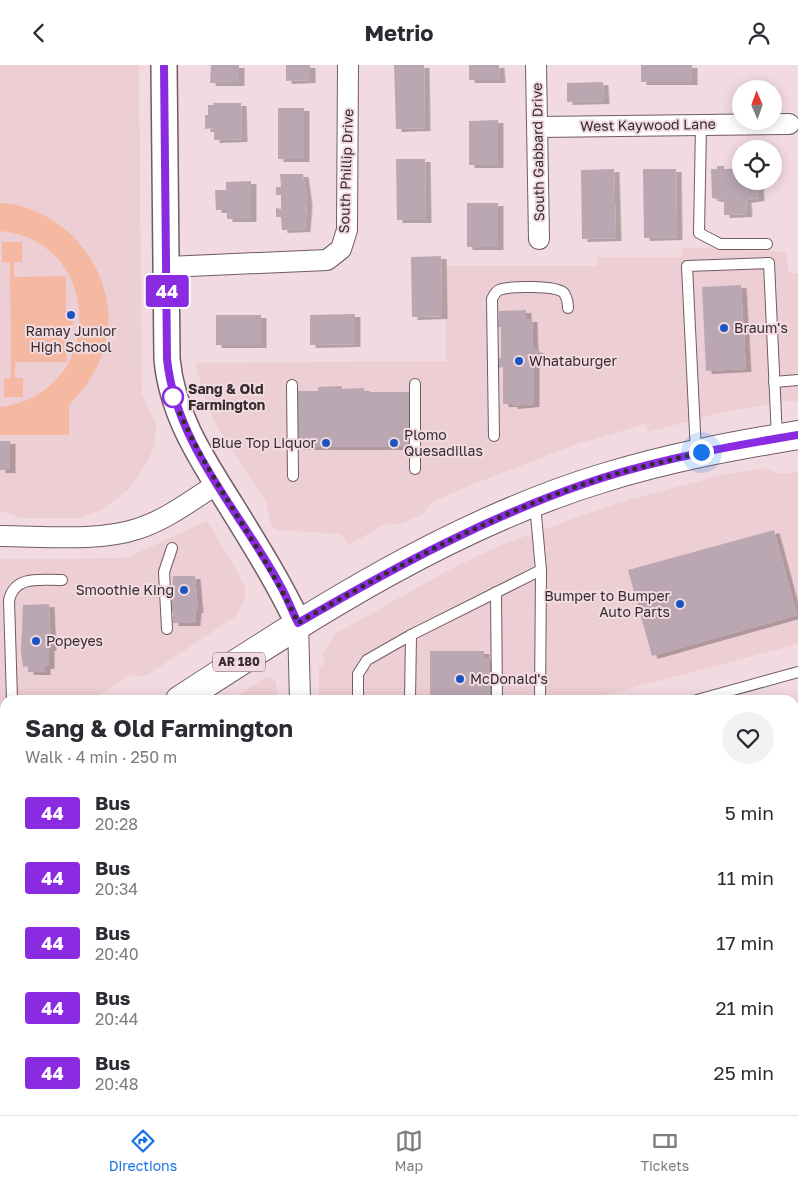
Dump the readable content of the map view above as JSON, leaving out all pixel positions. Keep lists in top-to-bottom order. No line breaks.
{"streets":{"main road":["AR 180"],"street":["West Kaywood Lane","South Gabbard Drive","South Phillip Drive"]},"crossings":[["West Kaywood Lane","South Gabbard Drive"]],"places":["Ramay Junior High School","Braum's","Whataburger","Sang & Old Farmington","Blue Top Liquor","Plomo Quesadillas","Smoothie King","Bumper to Bumper Auto Parts","Popeyes","McDonald's"],"lines":["bus line 44"],"north":"top","page":{"header":"Metrio","on_map":"44","heading":["Sang & Old Farmington","Walk · 4 min · 250 m"],"list":[{"mark":"44","name":"Bus","note":"20:28","value":"5 min"},{"mark":"44","name":"Bus","note":"20:34","value":"11 min"},{"mark":"44","name":"Bus","note":"20:40","value":"17 min"},{"mark":"44","name":"Bus","note":"20:44","value":"21 min"},{"mark":"44","name":"Bus","note":"20:48","value":"25 min"}],"tabs":["Directions","Map","Tickets"]}}
